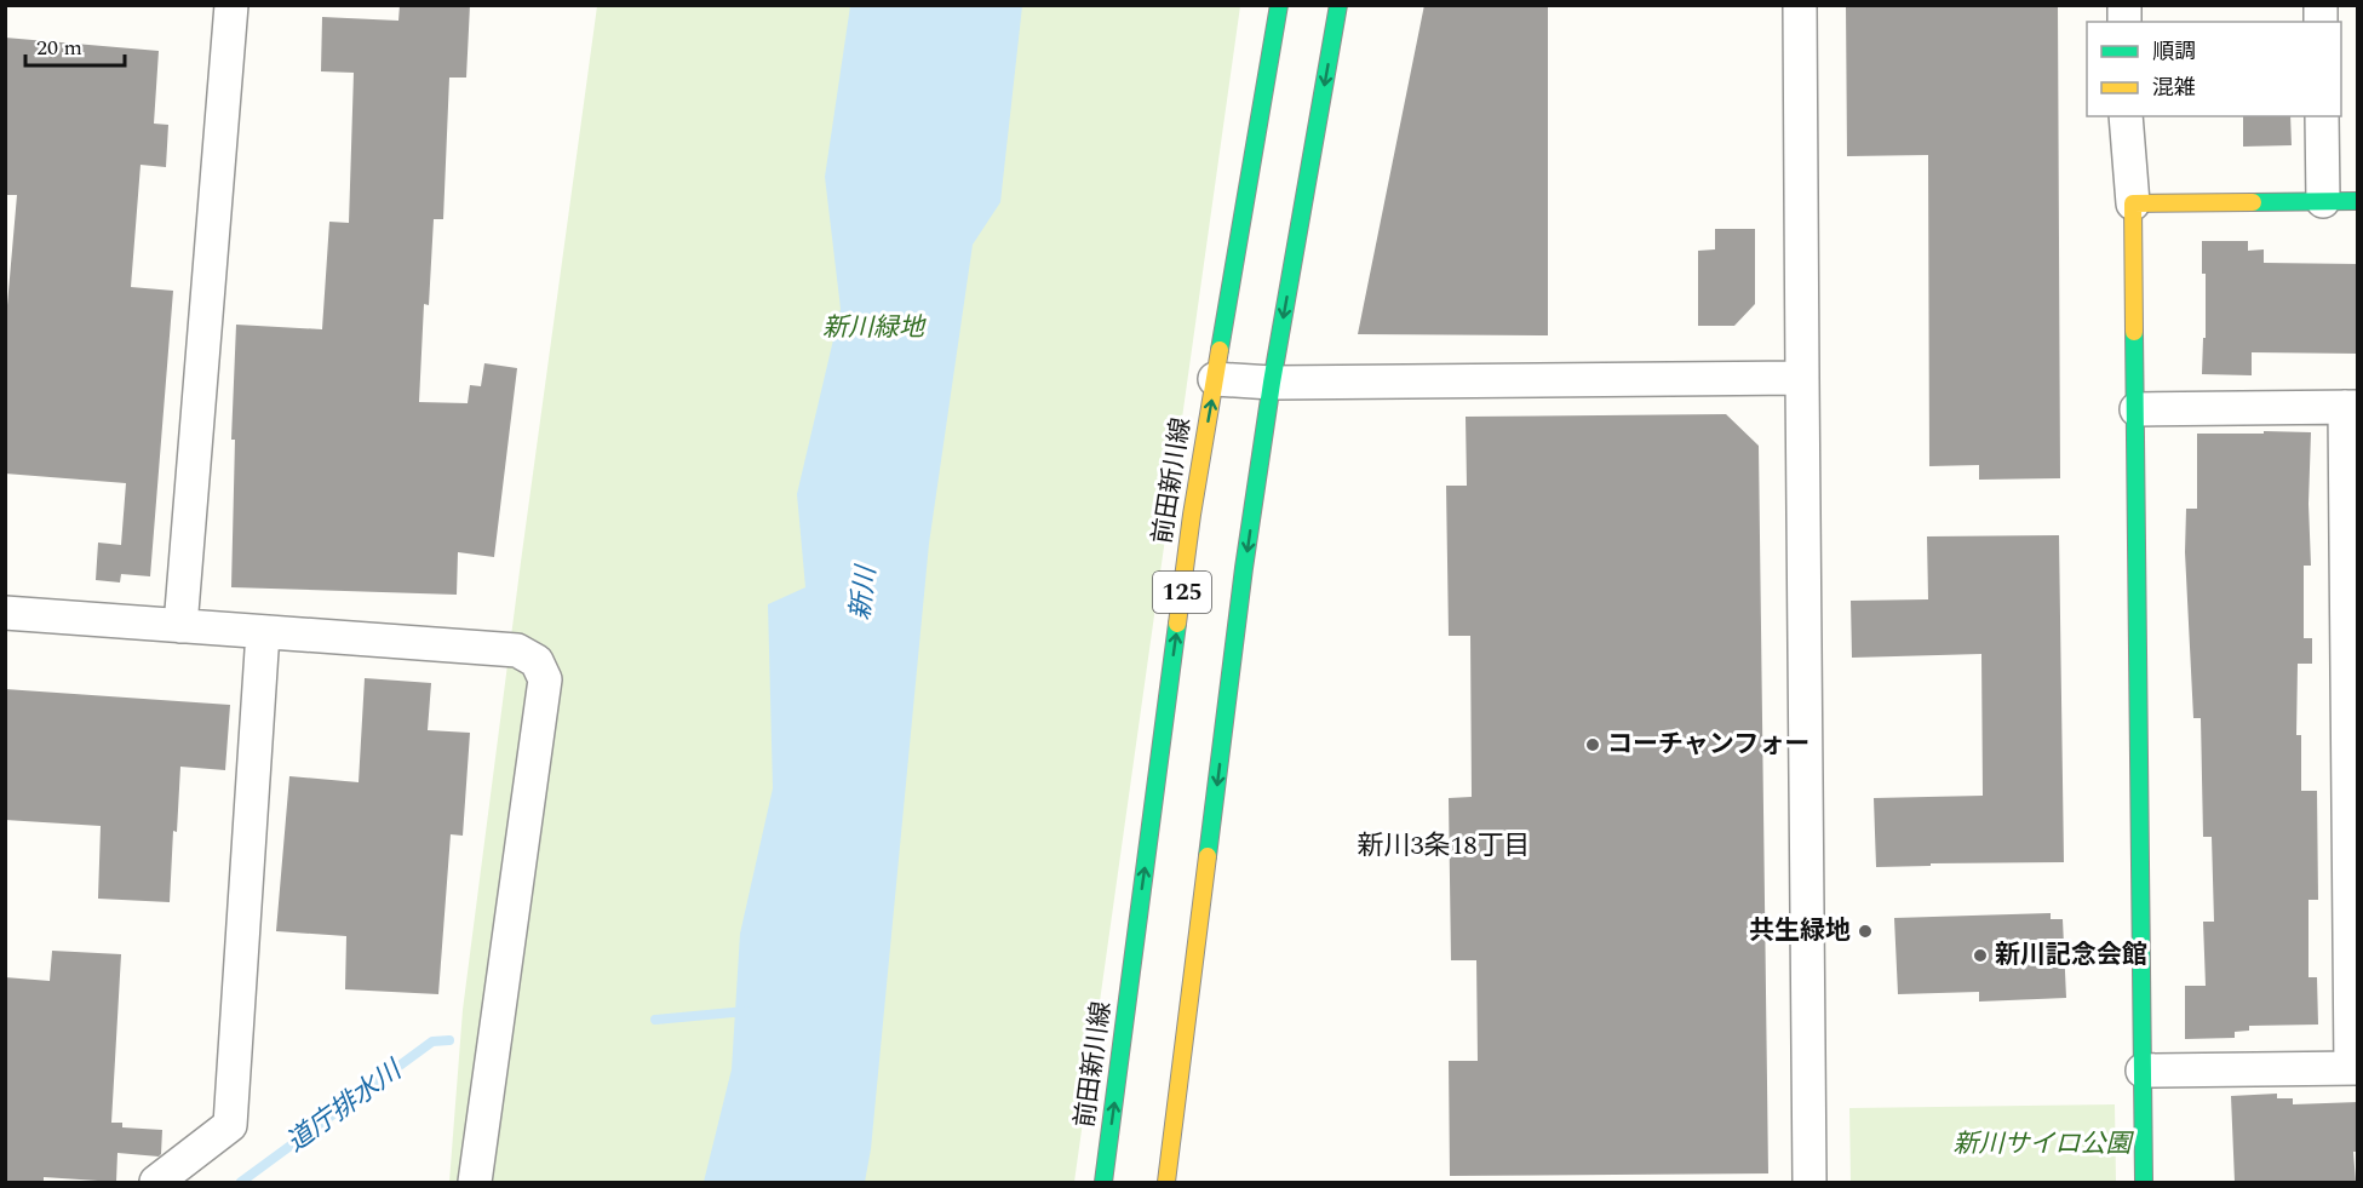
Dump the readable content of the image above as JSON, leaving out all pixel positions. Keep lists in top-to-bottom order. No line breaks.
{"streets":{"main road":["前田新川線","125"]},"districts":["新川3条18丁目"],"water":["新川","道庁排水川"],"parks":["新川緑地","新川サイロ公園"],"places":["コーチャンフォー","共生緑地","新川記念会館"],"legend":["順調","混雑"],"scale_bar":"20 m"}
